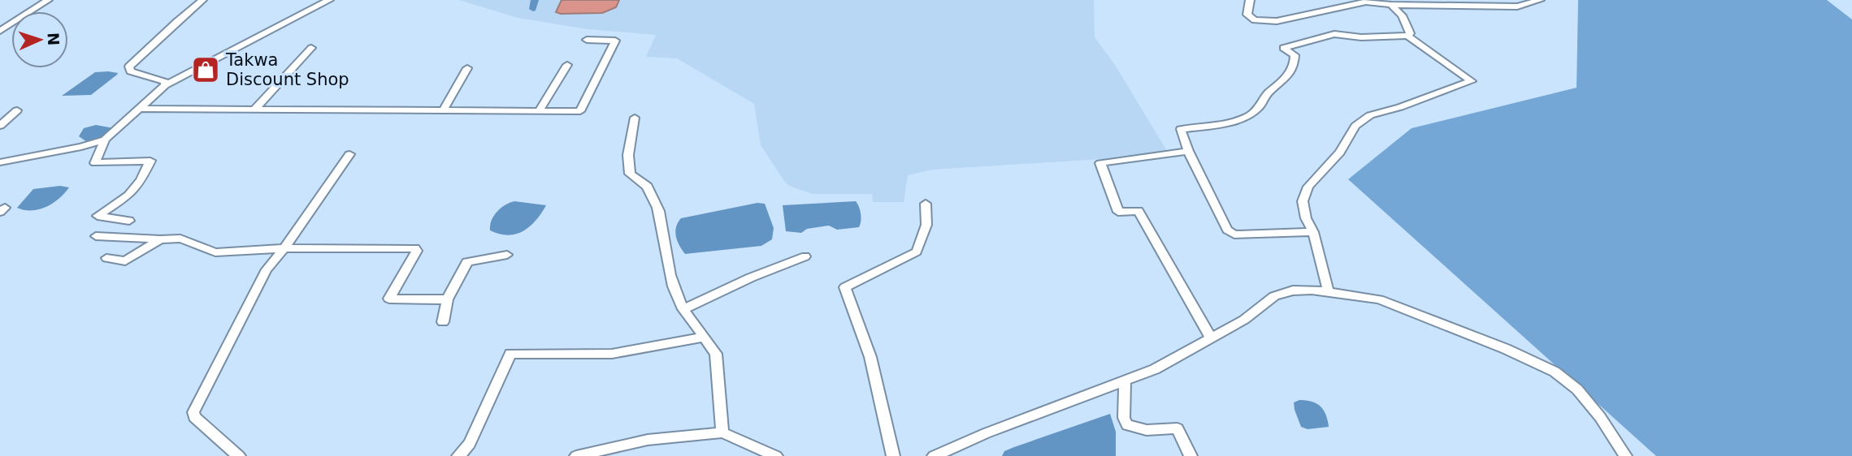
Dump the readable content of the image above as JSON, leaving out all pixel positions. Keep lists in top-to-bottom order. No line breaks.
{"places":{"shop":["Takwa Discount Shop"]},"north":"right"}
